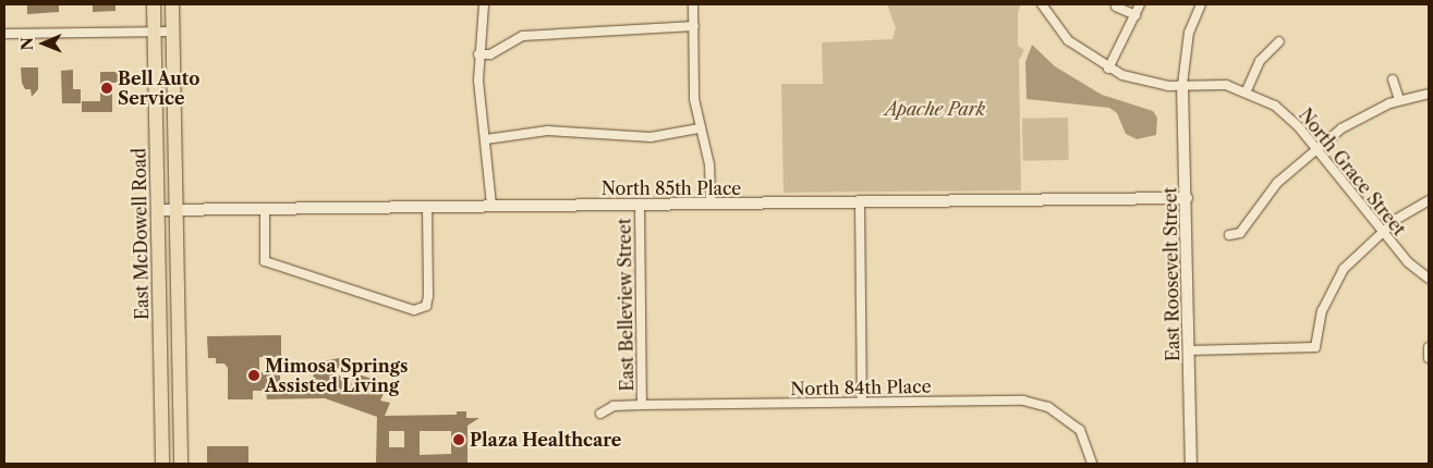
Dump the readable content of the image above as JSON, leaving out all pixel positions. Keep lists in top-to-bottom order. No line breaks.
{"streets":{"main road":["East McDowell Road"],"street":["North Grace Street","North 85th Place","East Roosevelt Street","East Belleview Street","North 84th Place"]},"crossings":[["North Grace Street","East Roosevelt Street"],["North 85th Place","East McDowell Road"],["North 85th Place","East Roosevelt Street"],["North 85th Place","East Belleview Street"],["East Belleview Street","North 84th Place"]],"parks":["Apache Park"],"places":["Bell Auto Service","Mimosa Springs Assisted Living","Plaza Healthcare"],"north":"left"}
